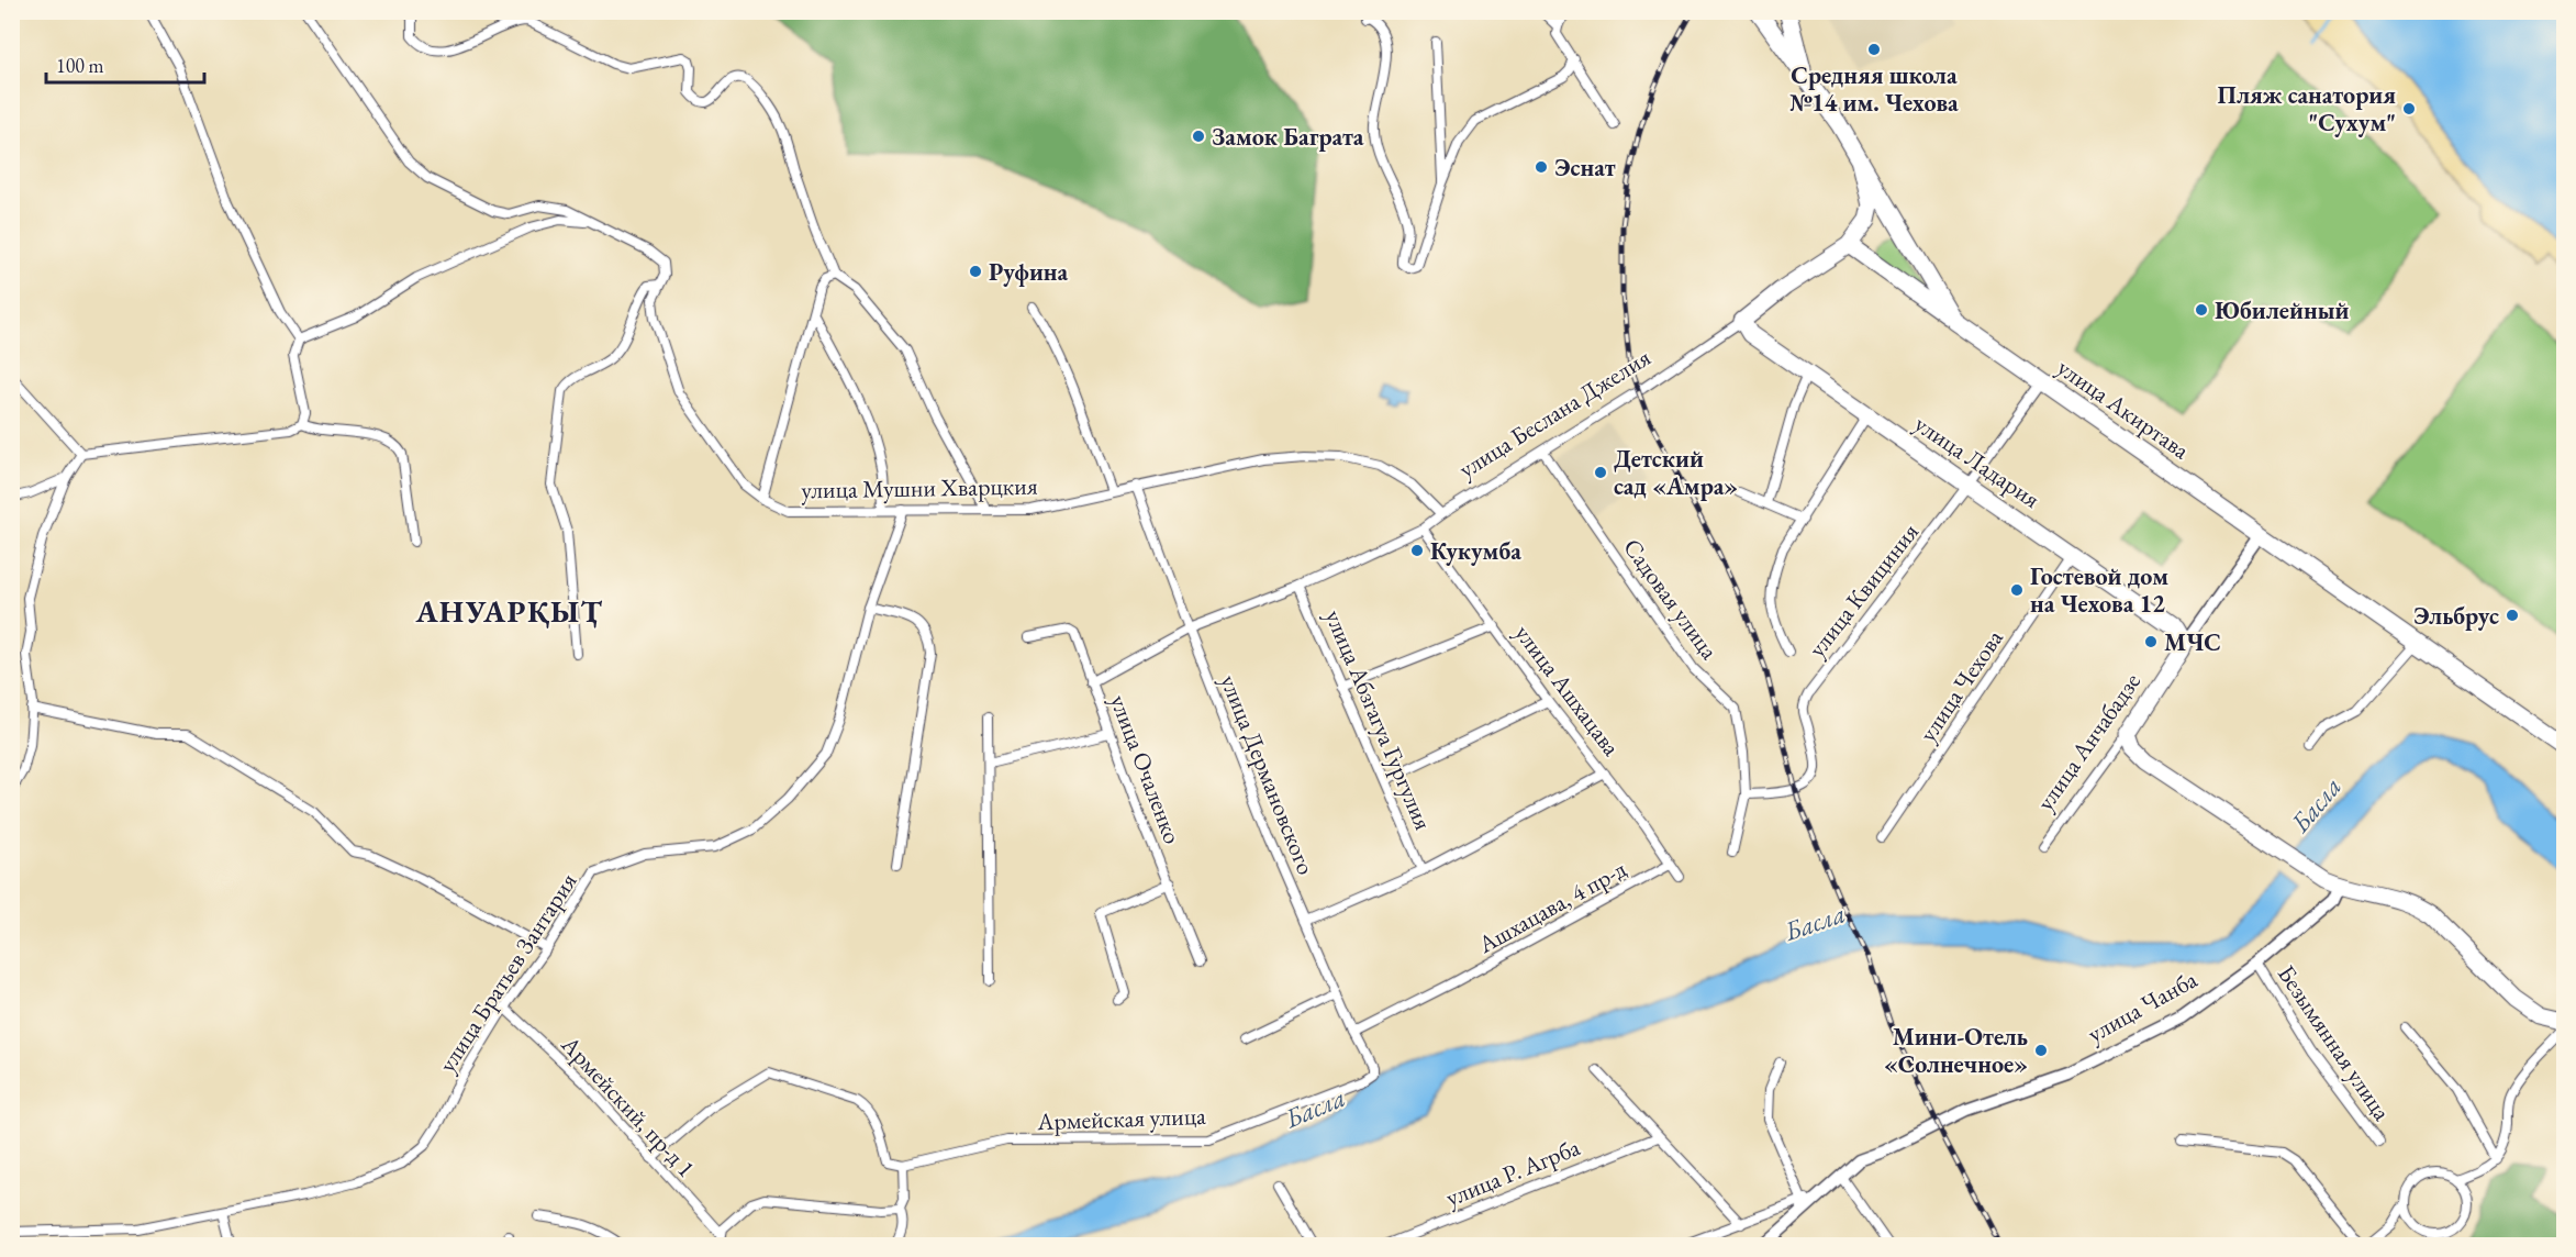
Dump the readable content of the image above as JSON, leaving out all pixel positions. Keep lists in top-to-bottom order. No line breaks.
{"streets":{"highway":["улица Акиртава","улица Беслана Джелия","улица Ладария","улица Анчабадзе"],"street":["улица Мушни Хварцкия","улица Квициния","Садовая улица","улица Чехова","улица Ашхацава","улица Абзгагуа Гургулия","улица Очаленко","улица Дермановского","Ашхацава, 4 пр-д","улица Братьев Зантария","улица Чанба","Безымянная улица","Армейский, пр-д 1","Армейская улица","улица Р. Агрба"]},"crossings":[["улица Акиртава","улица Беслана Джелия"],["улица Акиртава","улица Квициния"],["улица Акиртава","улица Анчабадзе"],["улица Беслана Джелия","улица Ладария"],["улица Беслана Джелия","улица Мушни Хварцкия"],["улица Беслана Джелия","Садовая улица"],["улица Беслана Джелия","улица Ашхацава"],["улица Беслана Джелия","улица Абзгагуа Гургулия"],["улица Беслана Джелия","улица Очаленко"],["улица Беслана Джелия","улица Дермановского"],["улица Ладария","улица Квициния"],["улица Ладария","улица Чехова"],["улица Ладария","улица Анчабадзе"],["улица Мушни Хварцкия","улица Дермановского"],["улица Мушни Хварцкия","улица Братьев Зантария"],["улица Квициния","Садовая улица"],["улица Ашхацава","Ашхацава, 4 пр-д"],["улица Дермановского","Ашхацава, 4 пр-д"],["улица Дермановского","Армейская улица"],["улица Братьев Зантария","Армейский, пр-д 1"],["улица Чанба","Безымянная улица"]],"districts":["АНУАРҚЫҬ"],"water":["Басла"],"places":["Средняя школа №14 им. Чехова","Пляж санатория \"Сухум\"","Замок Баграта","Эснат","Руфина","Юбилейный","Детский сад «Амра»","Кукумба","Гостевой дом на Чехова 12","Эльбрус","МЧС","Мини-Отель «Солнечное»"],"scale_bar":"100 m"}
